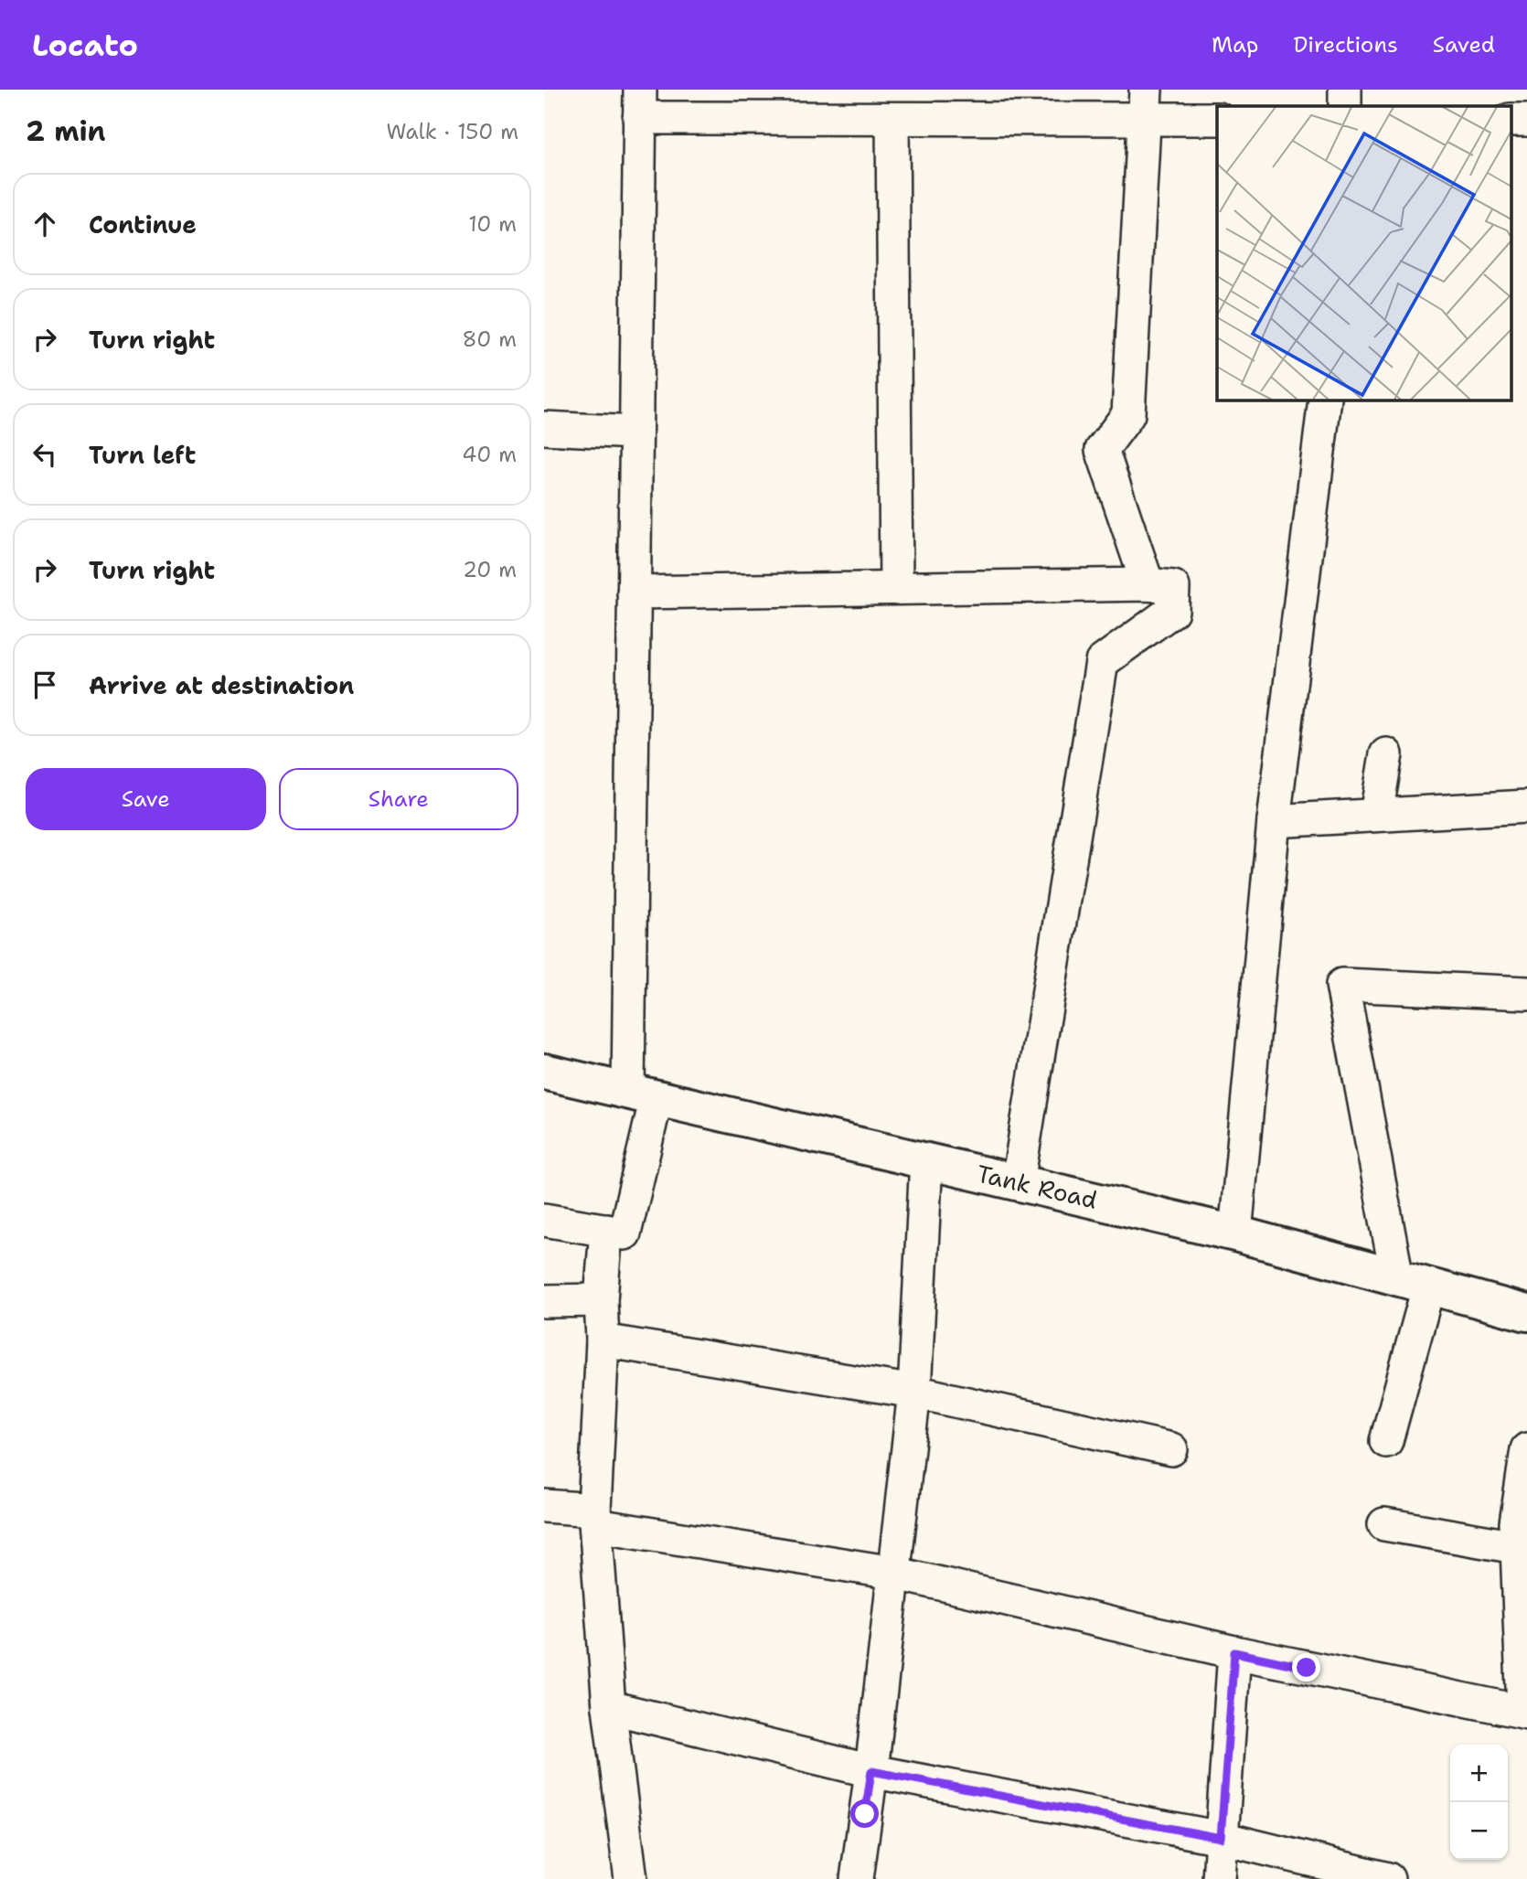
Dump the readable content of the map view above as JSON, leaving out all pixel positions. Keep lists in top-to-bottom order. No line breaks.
{"streets":{"highway":["Tank Road"]},"page":{"header":"Locato","nav":["Map","Directions","Saved"],"heading":["2 min","Walk · 150 m"],"list":[["Continue","10 m"],["Turn right","80 m"],["Turn left","40 m"],["Turn right","20 m"],"Arrive at destination"],"buttons":["Save","Share"],"map_buttons":["+","−"]}}
